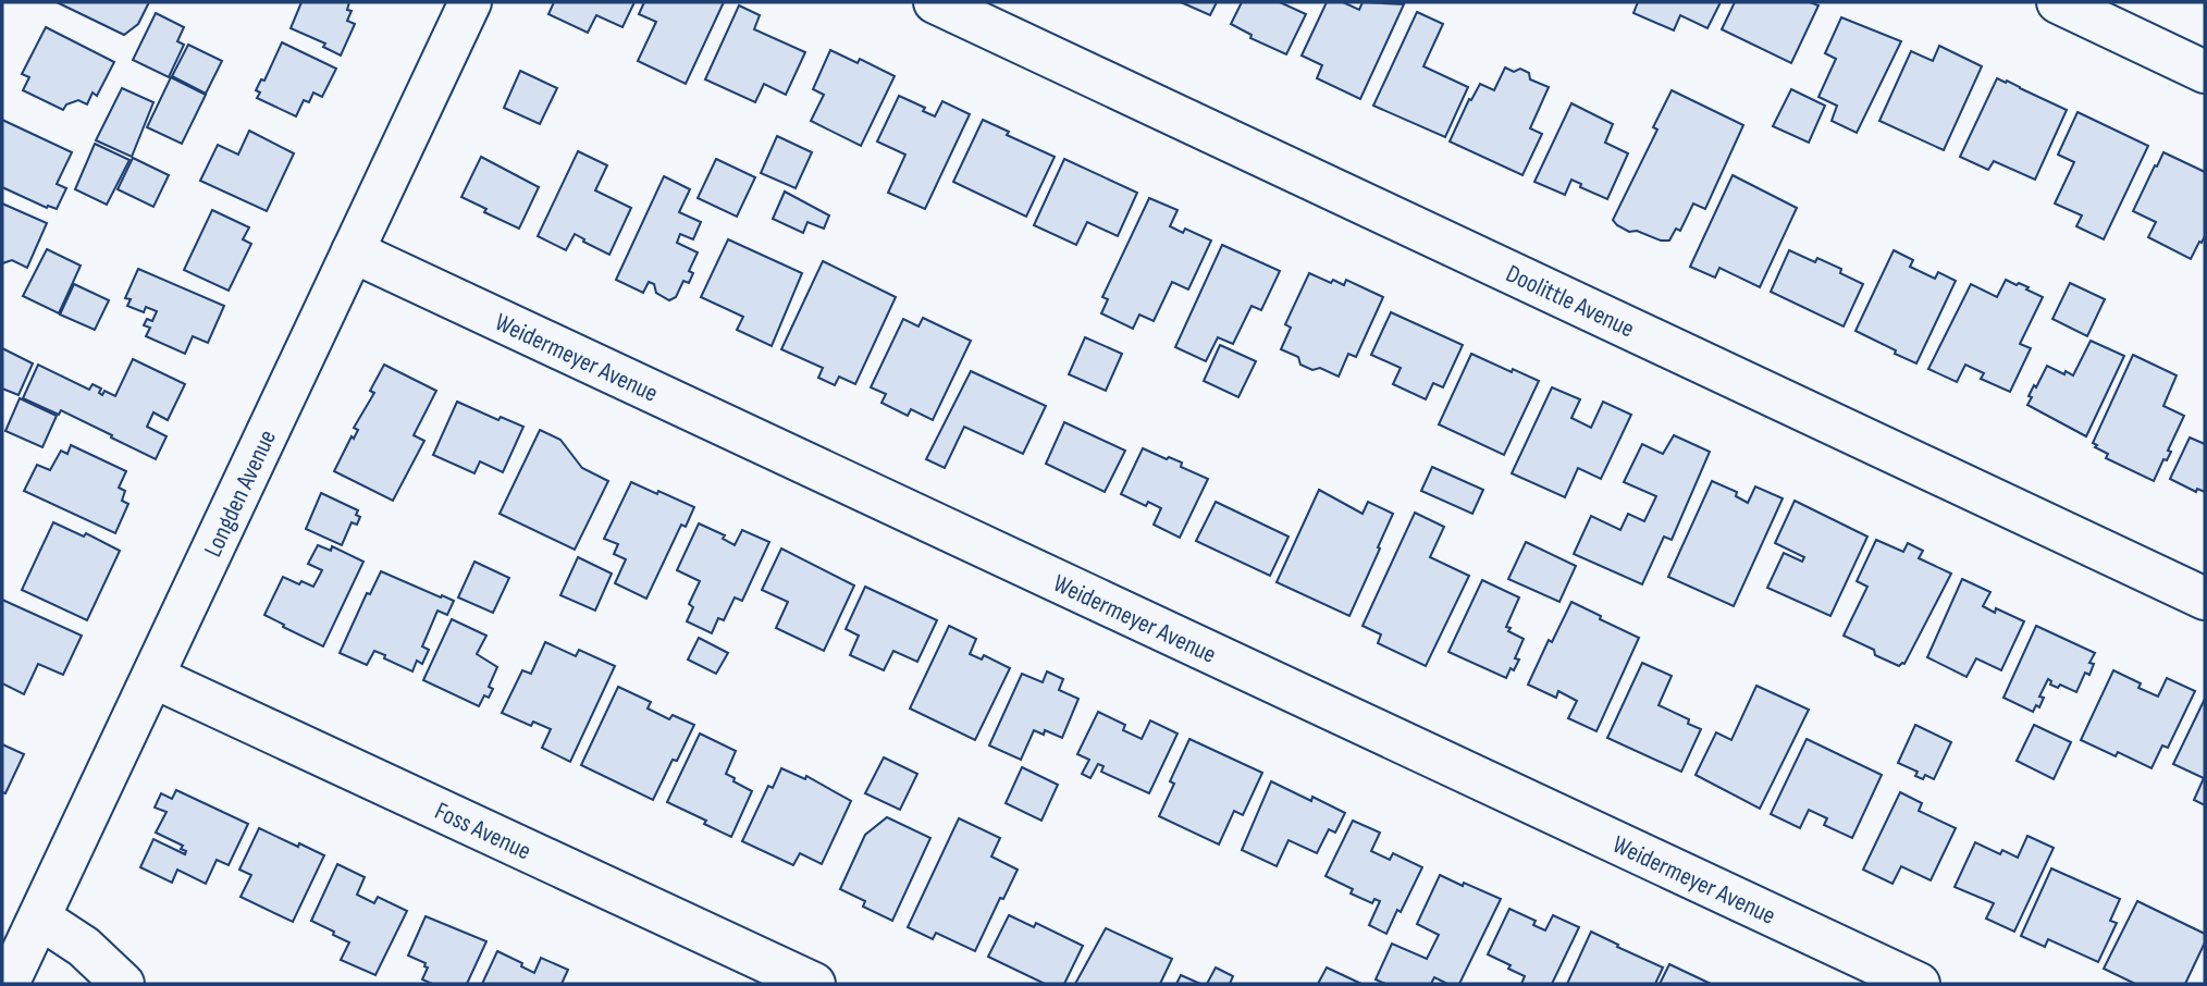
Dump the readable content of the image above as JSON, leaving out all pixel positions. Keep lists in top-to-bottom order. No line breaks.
{"streets":{"street":["Doolittle Avenue","Weidermeyer Avenue","Longden Avenue","Foss Avenue"]},"crossings":[["Weidermeyer Avenue","Longden Avenue"],["Longden Avenue","Foss Avenue"]]}
